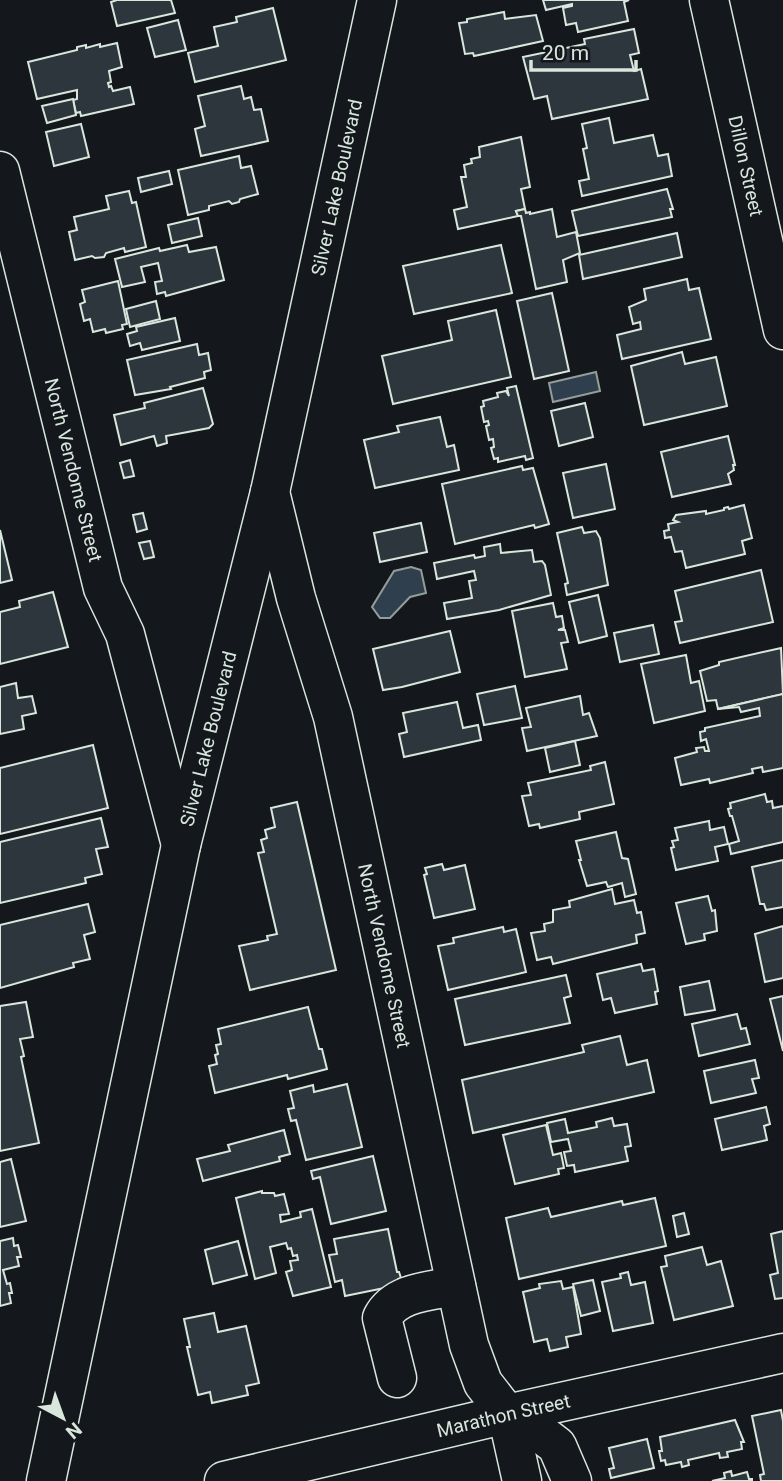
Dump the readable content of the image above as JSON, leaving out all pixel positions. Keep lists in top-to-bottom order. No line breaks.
{"streets":{"street":["Dillon Street","Silver Lake Boulevard","North Vendome Street","Marathon Street"]},"crossings":[["Silver Lake Boulevard","North Vendome Street"],["North Vendome Street","Marathon Street"]],"scale_bar":"20 m","north":"bottom right"}
